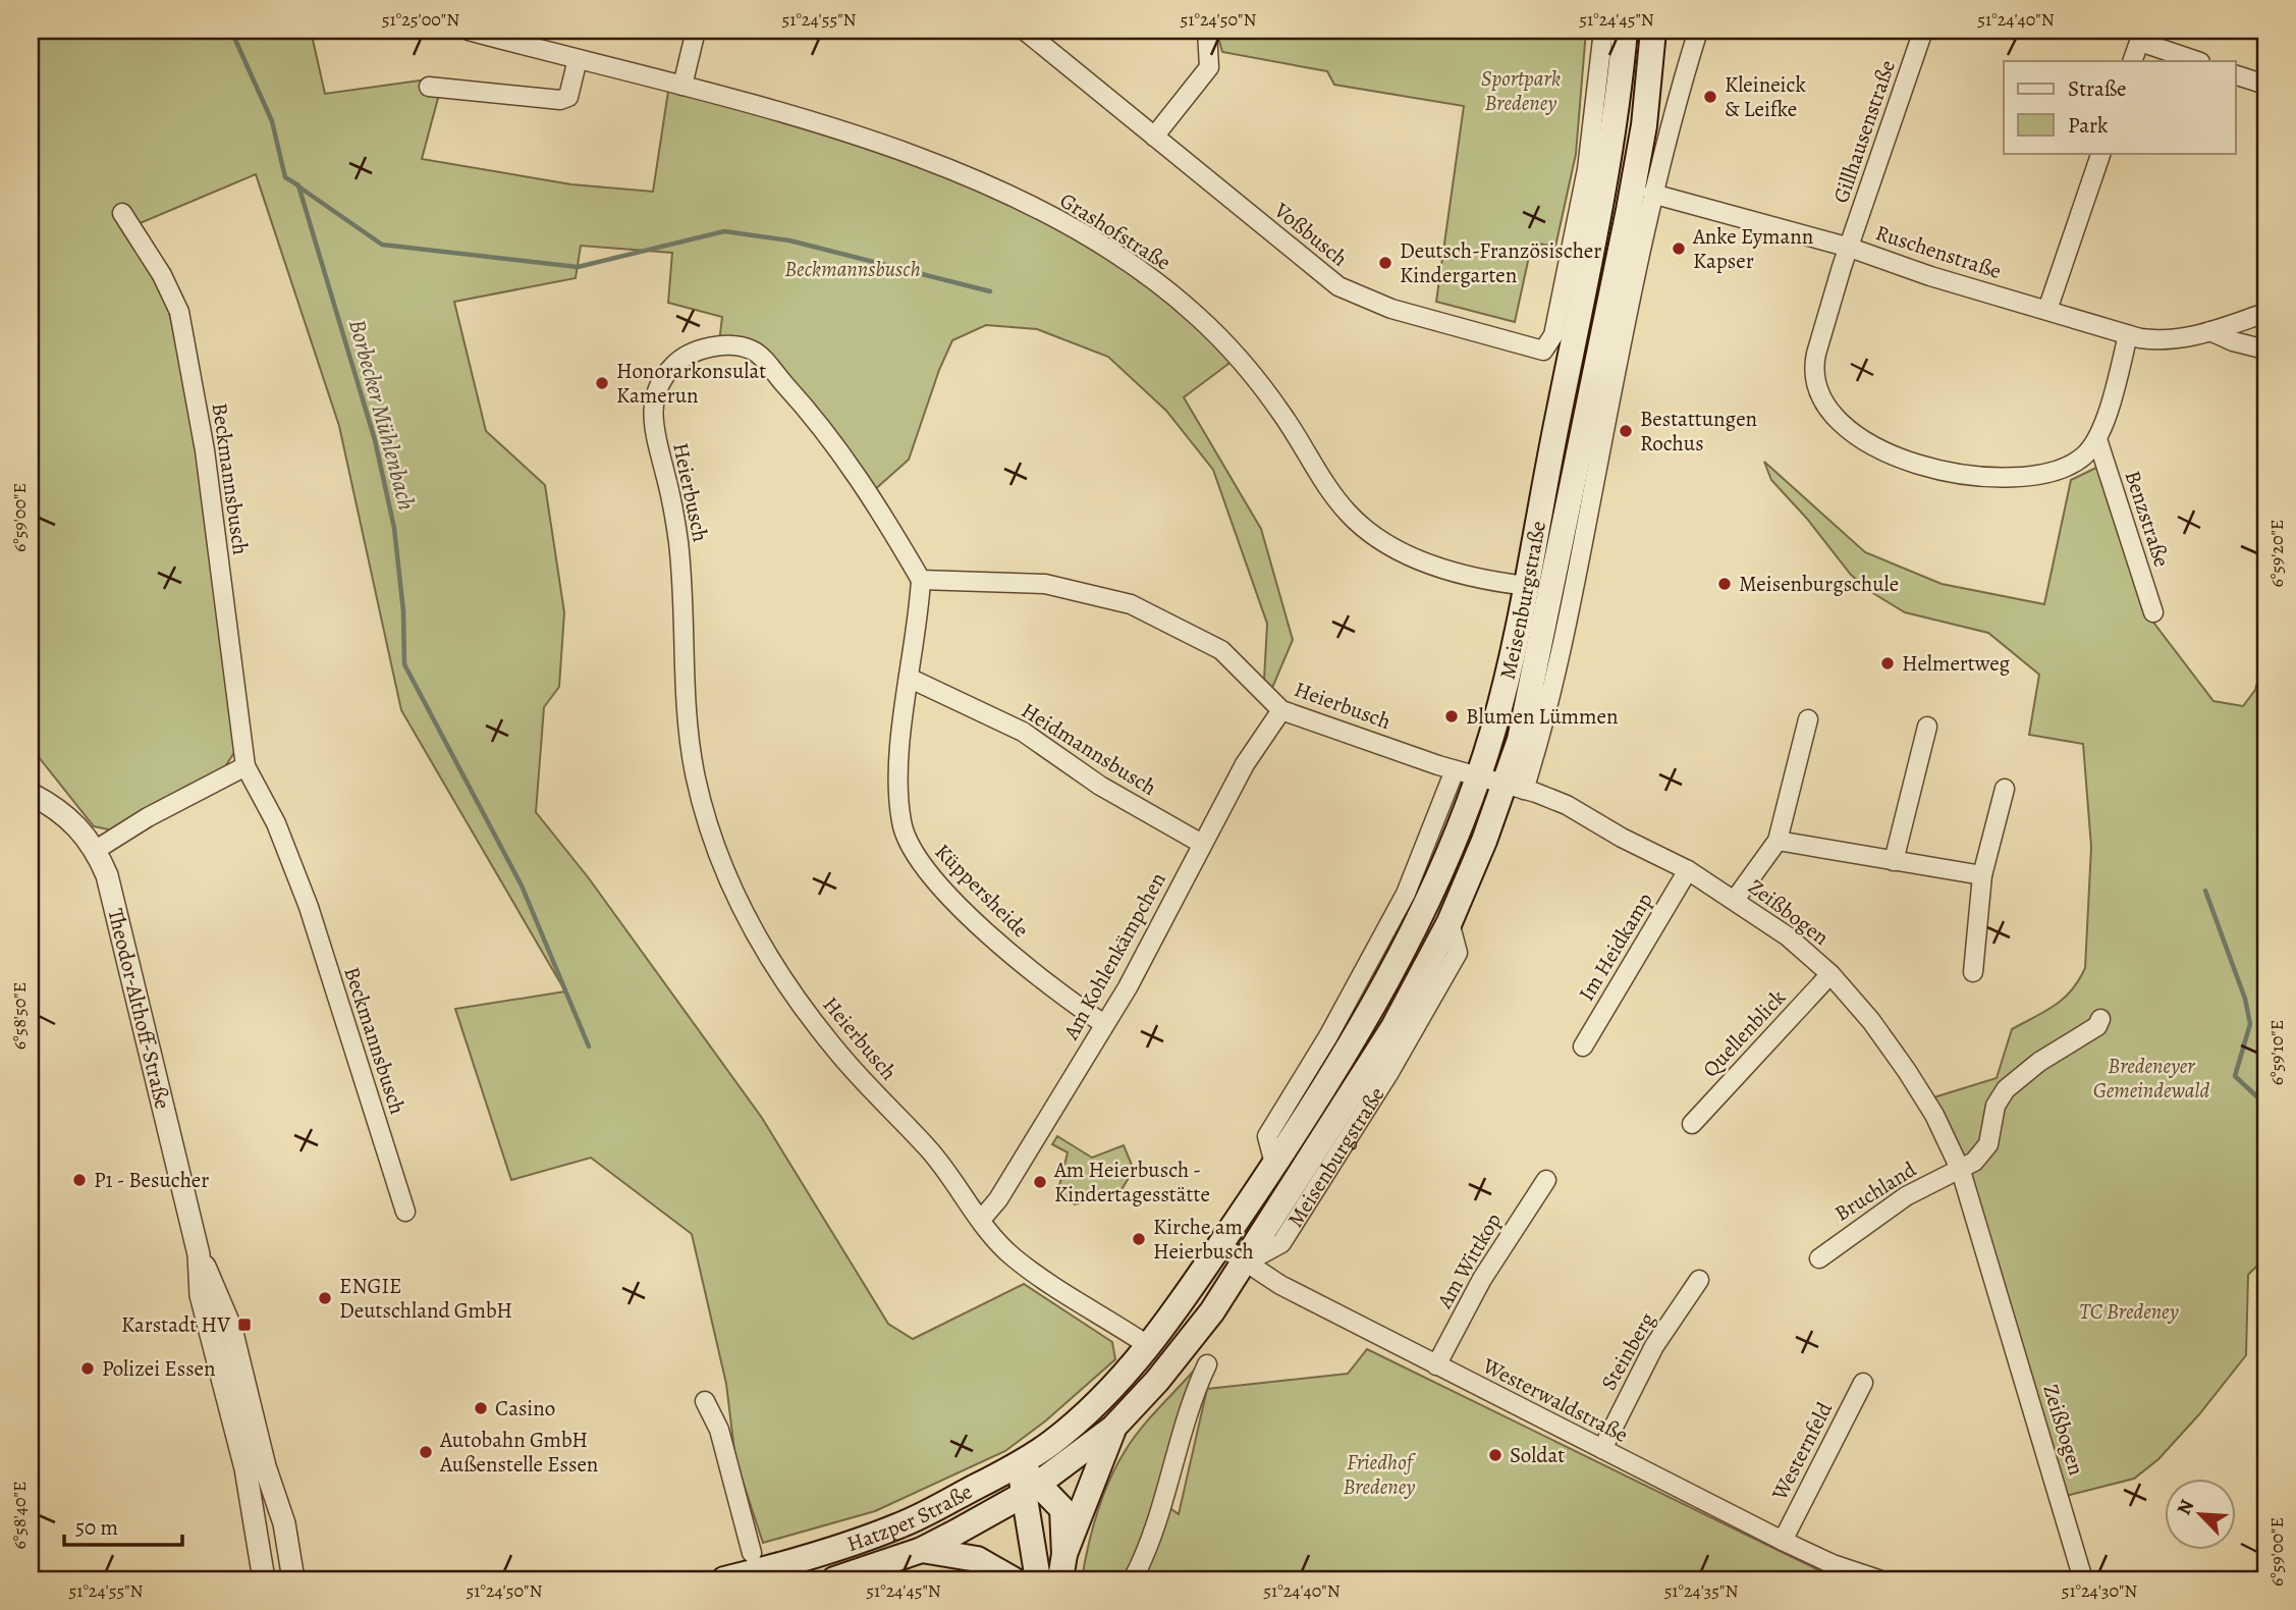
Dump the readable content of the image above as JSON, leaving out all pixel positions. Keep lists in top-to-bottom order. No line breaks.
{"streets":{"main road":["Meisenburgstraße","Hatzper Straße"],"street":["Gillhausenstraße","Grashofstraße","Voßbusch","Ruschenstraße","Beckmannsbusch","Heierbusch","Benzstraße","Heidmannsbusch","Küppersheide","Zeißbogen","Im Heidkamp","Am Kohlenkämpchen","Theodor-Althoff-Straße","Quellenblick","Bruchland","Am Wittkop","Steinberg","Westerwaldstraße","Westernfeld"]},"crossings":[["Gillhausenstraße","Ruschenstraße"],["Gillhausenstraße","Benzstraße"],["Grashofstraße","Meisenburgstraße"],["Ruschenstraße","Meisenburgstraße"],["Heierbusch","Meisenburgstraße"],["Heierbusch","Küppersheide"],["Heierbusch","Zeißbogen"],["Heierbusch","Am Kohlenkämpchen"],["Meisenburgstraße","Zeißbogen"],["Meisenburgstraße","Westerwaldstraße"],["Meisenburgstraße","Hatzper Straße"],["Heidmannsbusch","Küppersheide"],["Heidmannsbusch","Am Kohlenkämpchen"],["Küppersheide","Am Kohlenkämpchen"],["Zeißbogen","Im Heidkamp"],["Zeißbogen","Quellenblick"],["Zeißbogen","Bruchland"],["Am Wittkop","Westerwaldstraße"],["Steinberg","Westerwaldstraße"],["Westerwaldstraße","Westernfeld"]],"water":["Borbecker Mühlenbach"],"parks":["Sportpark Bredeney","Beckmannsbusch","Bredeneyer Gemeindewald","TC Bredeney","Friedhof Bredeney"],"places":{"other":["Kleineick & Leifke","Anke Eymann Kapser","Deutsch-Französischer Kindergarten","Honorarkonsulat Kamerun","Bestattungen Rochus","Meisenburgschule","Helmertweg","Blumen Lümmen","P1 - Besucher","Am Heierbusch - Kindertagesstätte","Kirche am Heierbusch","ENGIE Deutschland GmbH","Polizei Essen","Casino","Autobahn GmbH Außenstelle Essen","Soldat"],"transit":["Karstadt HV"]},"legend":["Straße","Park"],"scale_bar":"50 m","north":"top left","coordinates":["51°25'00\"N","51°24'55\"N","51°24'50\"N","51°24'45\"N","51°24'40\"N","6°59'00\"E","6°59'20\"E","6°58'50\"E","6°59'10\"E","6°58'40\"E","51°24'35\"N","51°24'30\"N"]}
